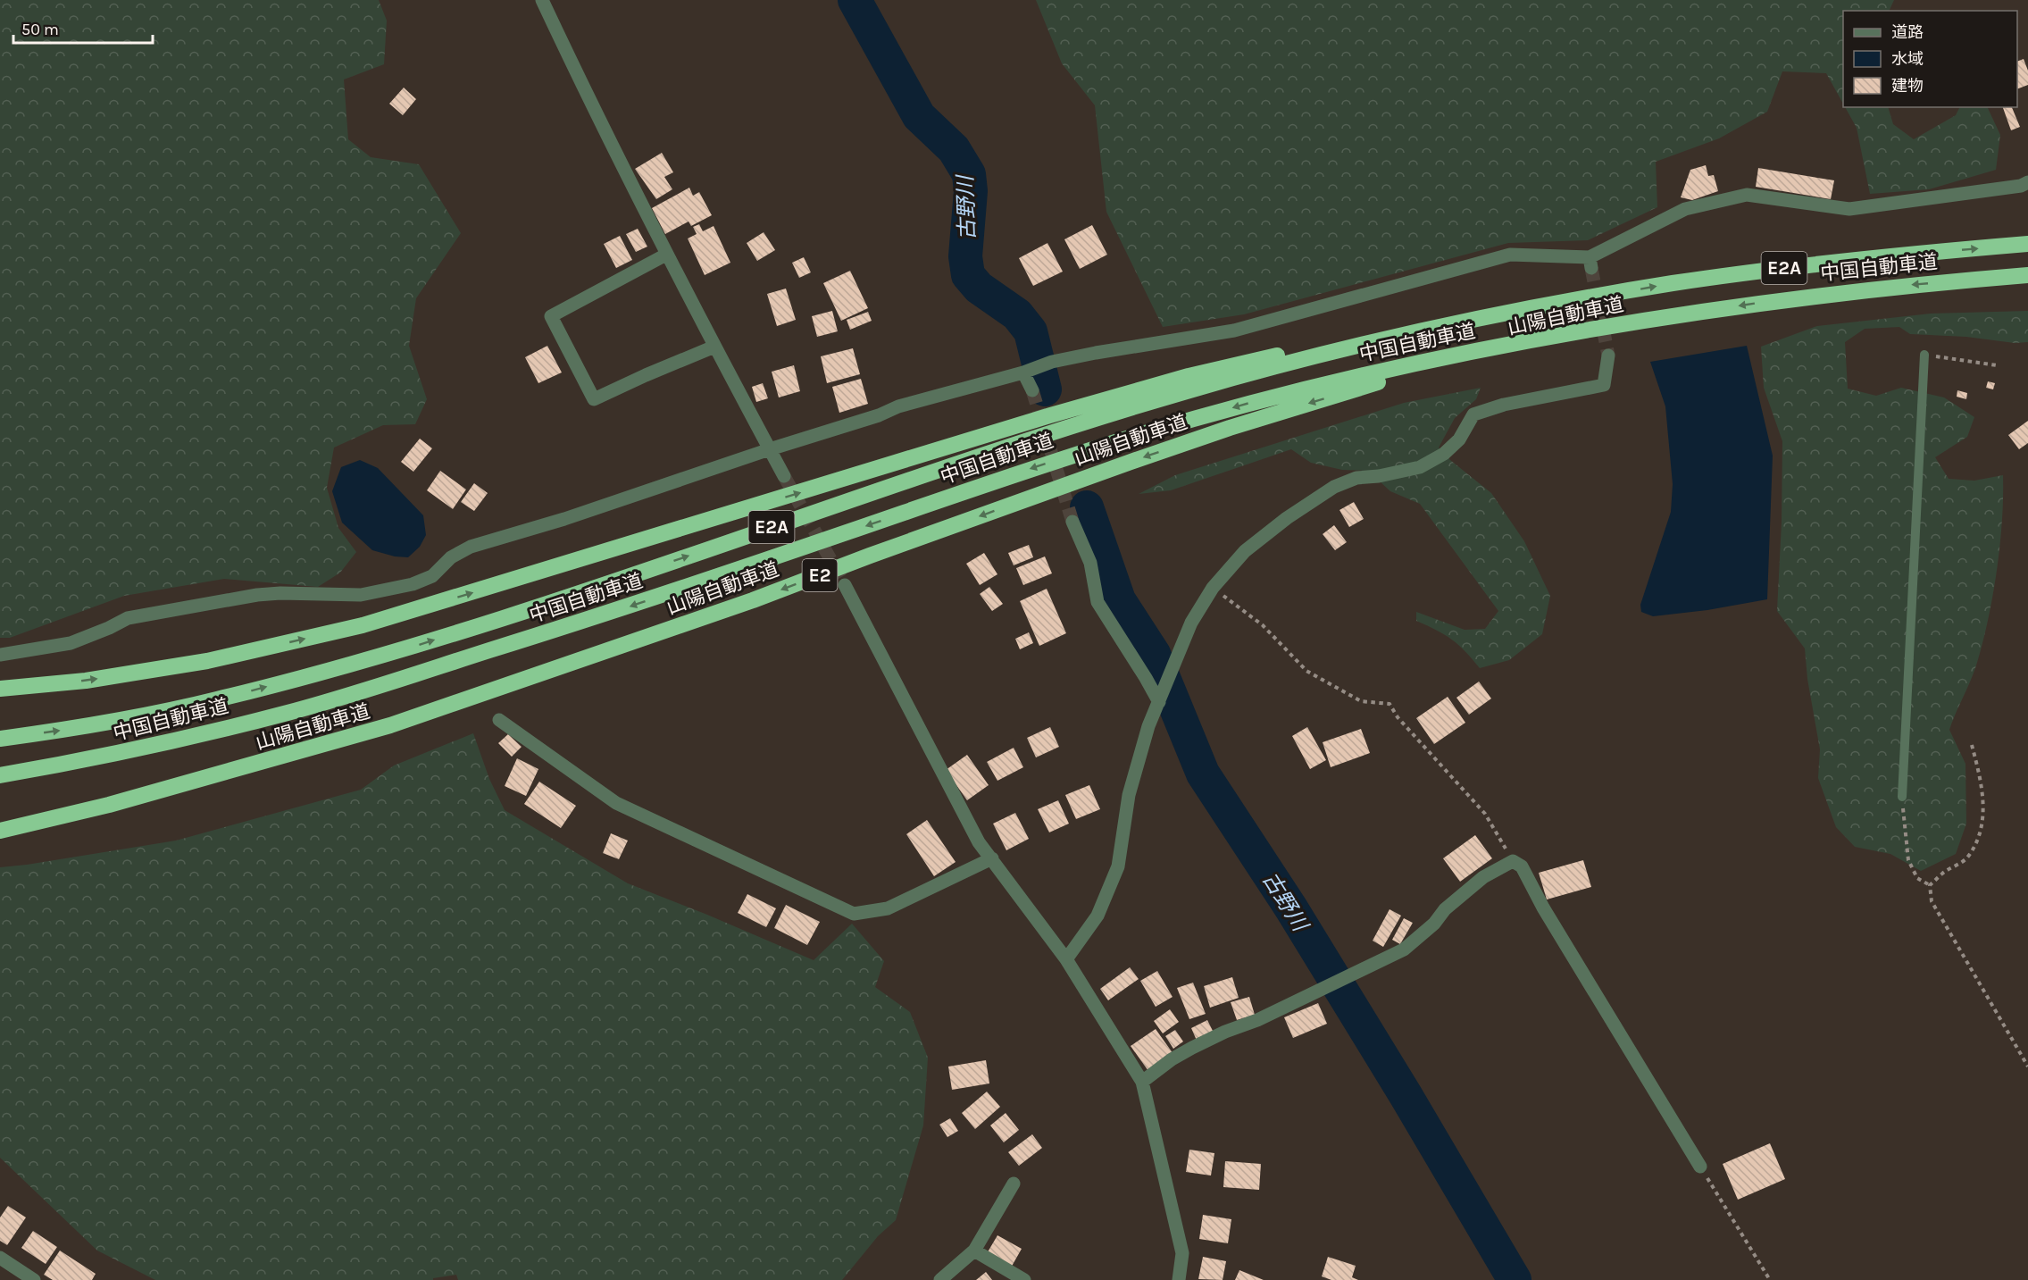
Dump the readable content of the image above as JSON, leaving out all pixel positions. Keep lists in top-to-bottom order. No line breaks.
{"streets":{"highway":["中国自動車道","E2A","山陽自動車道","E2"]},"crossings":[["中国自動車道","山陽自動車道"]],"water":["古野川"],"legend":["道路","水域","建物"],"scale_bar":"50 m"}
